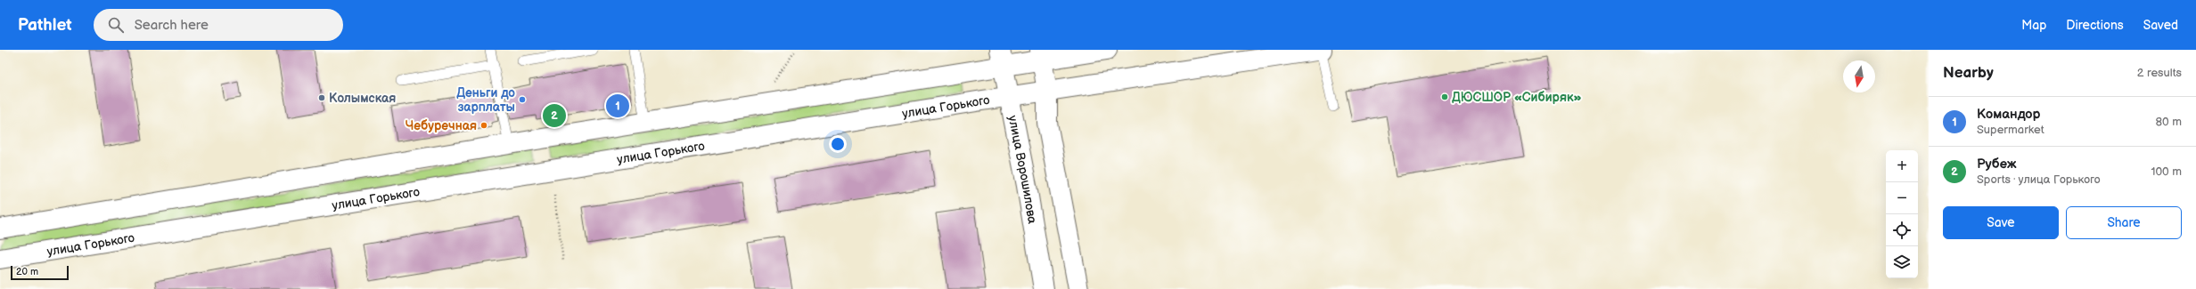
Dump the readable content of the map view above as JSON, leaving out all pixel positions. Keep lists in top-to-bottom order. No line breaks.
{"streets":{"main road":["улица Горького","улица Ворошилова"]},"crossings":[["улица Горького","улица Ворошилова"]],"places":["ДЮСШОР «Сибиряк»","Колымская","Деньги до зарплаты","Чебуречная"],"scale_bar":"20 m","north":"bottom","page":{"header":"Pathlet","search":"Search here","nav":["Map","Directions","Saved"],"heading":["Nearby","2 results"],"pins":["1","2"],"list":[{"mark":"1","name":"Командор","note":"Supermarket","value":"80 m"},{"mark":"2","name":"Рубеж","note":"Sports · улица Горького","value":"100 m"}],"map_buttons":["+","−"],"buttons":["Save","Share"],"scale":"20 m"}}
